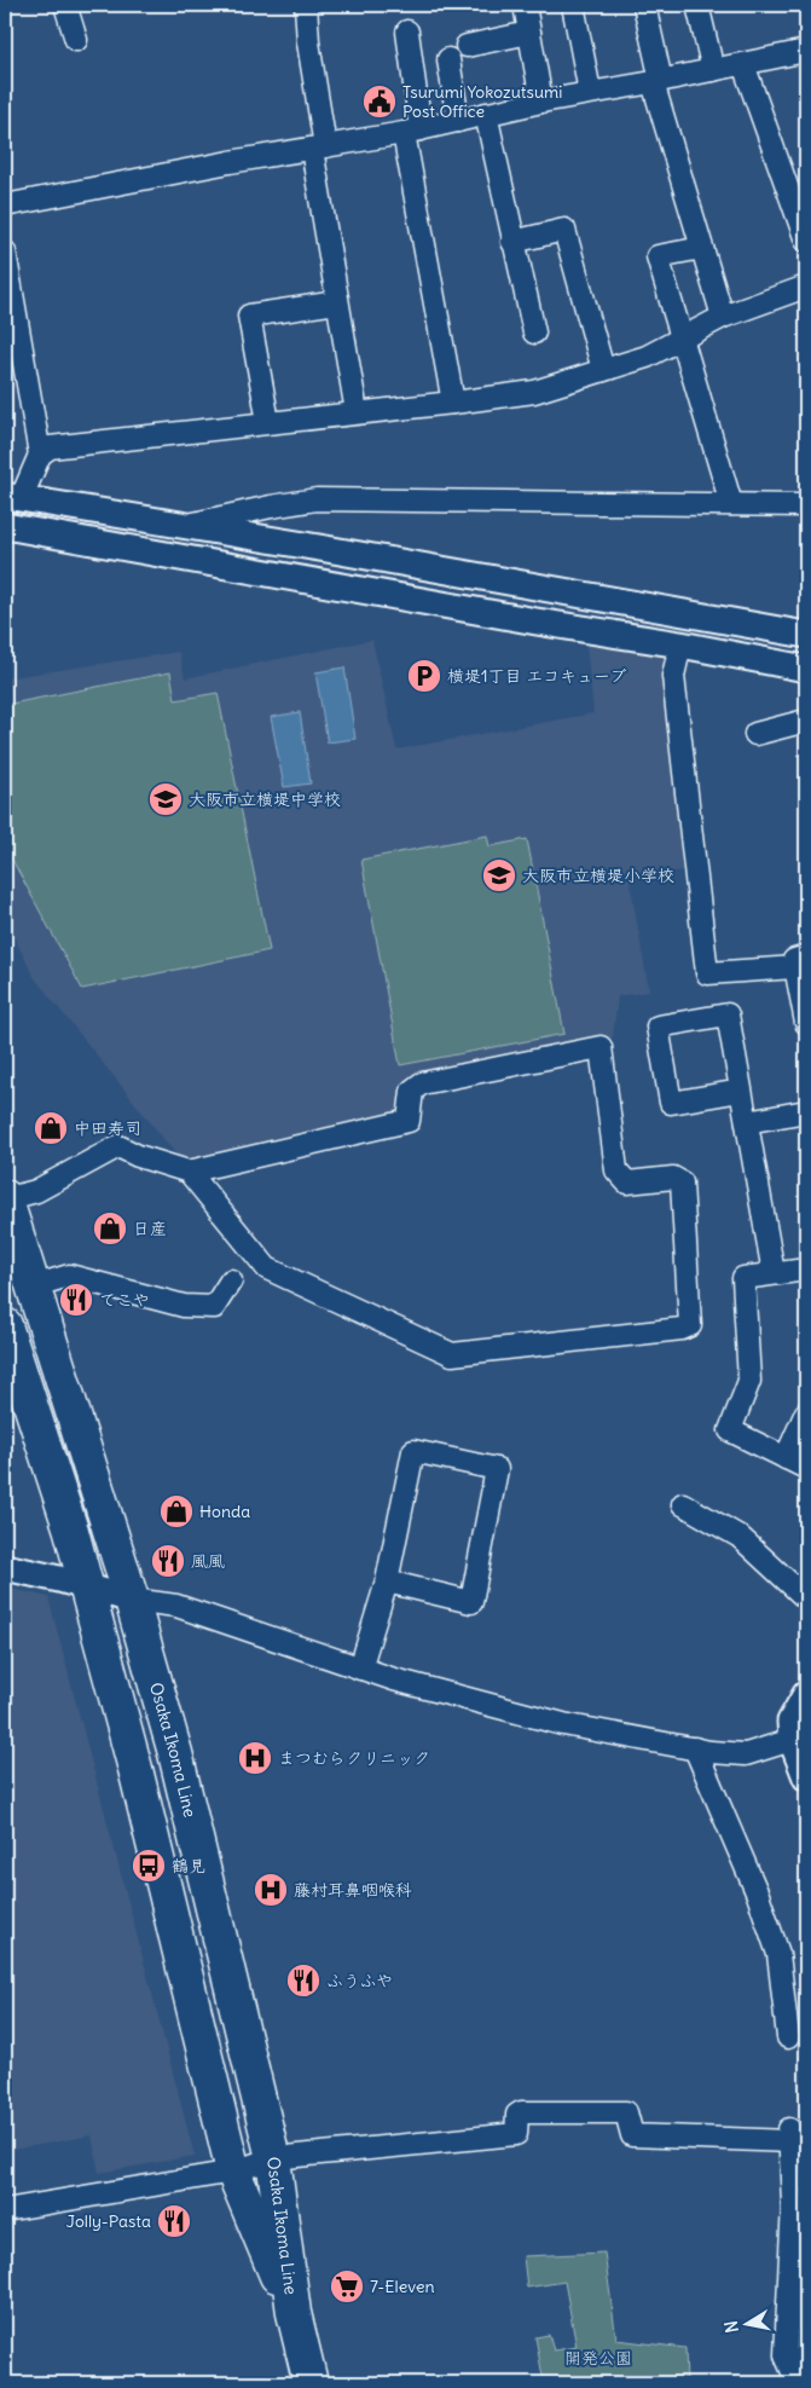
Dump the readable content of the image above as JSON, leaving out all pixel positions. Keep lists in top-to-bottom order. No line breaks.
{"streets":{"main road":["Osaka Ikoma Line"]},"parks":["開発公園"],"places":{"public building":["Tsurumi Yokozutsumi Post Office"],"parking":["横堤1丁目 エコキューブ"],"school or university":["大阪市立横堤中学校","大阪市立横堤小学校"],"shop":["中田寿司","日産","Honda"],"restaurant":["てこや","風風","ふうふや","Jolly-Pasta"],"hospital":["まつむらクリニック","藤村耳鼻咽喉科"],"bus stop":["鶴見"],"supermarket":["7-Eleven"]},"north":"left"}
